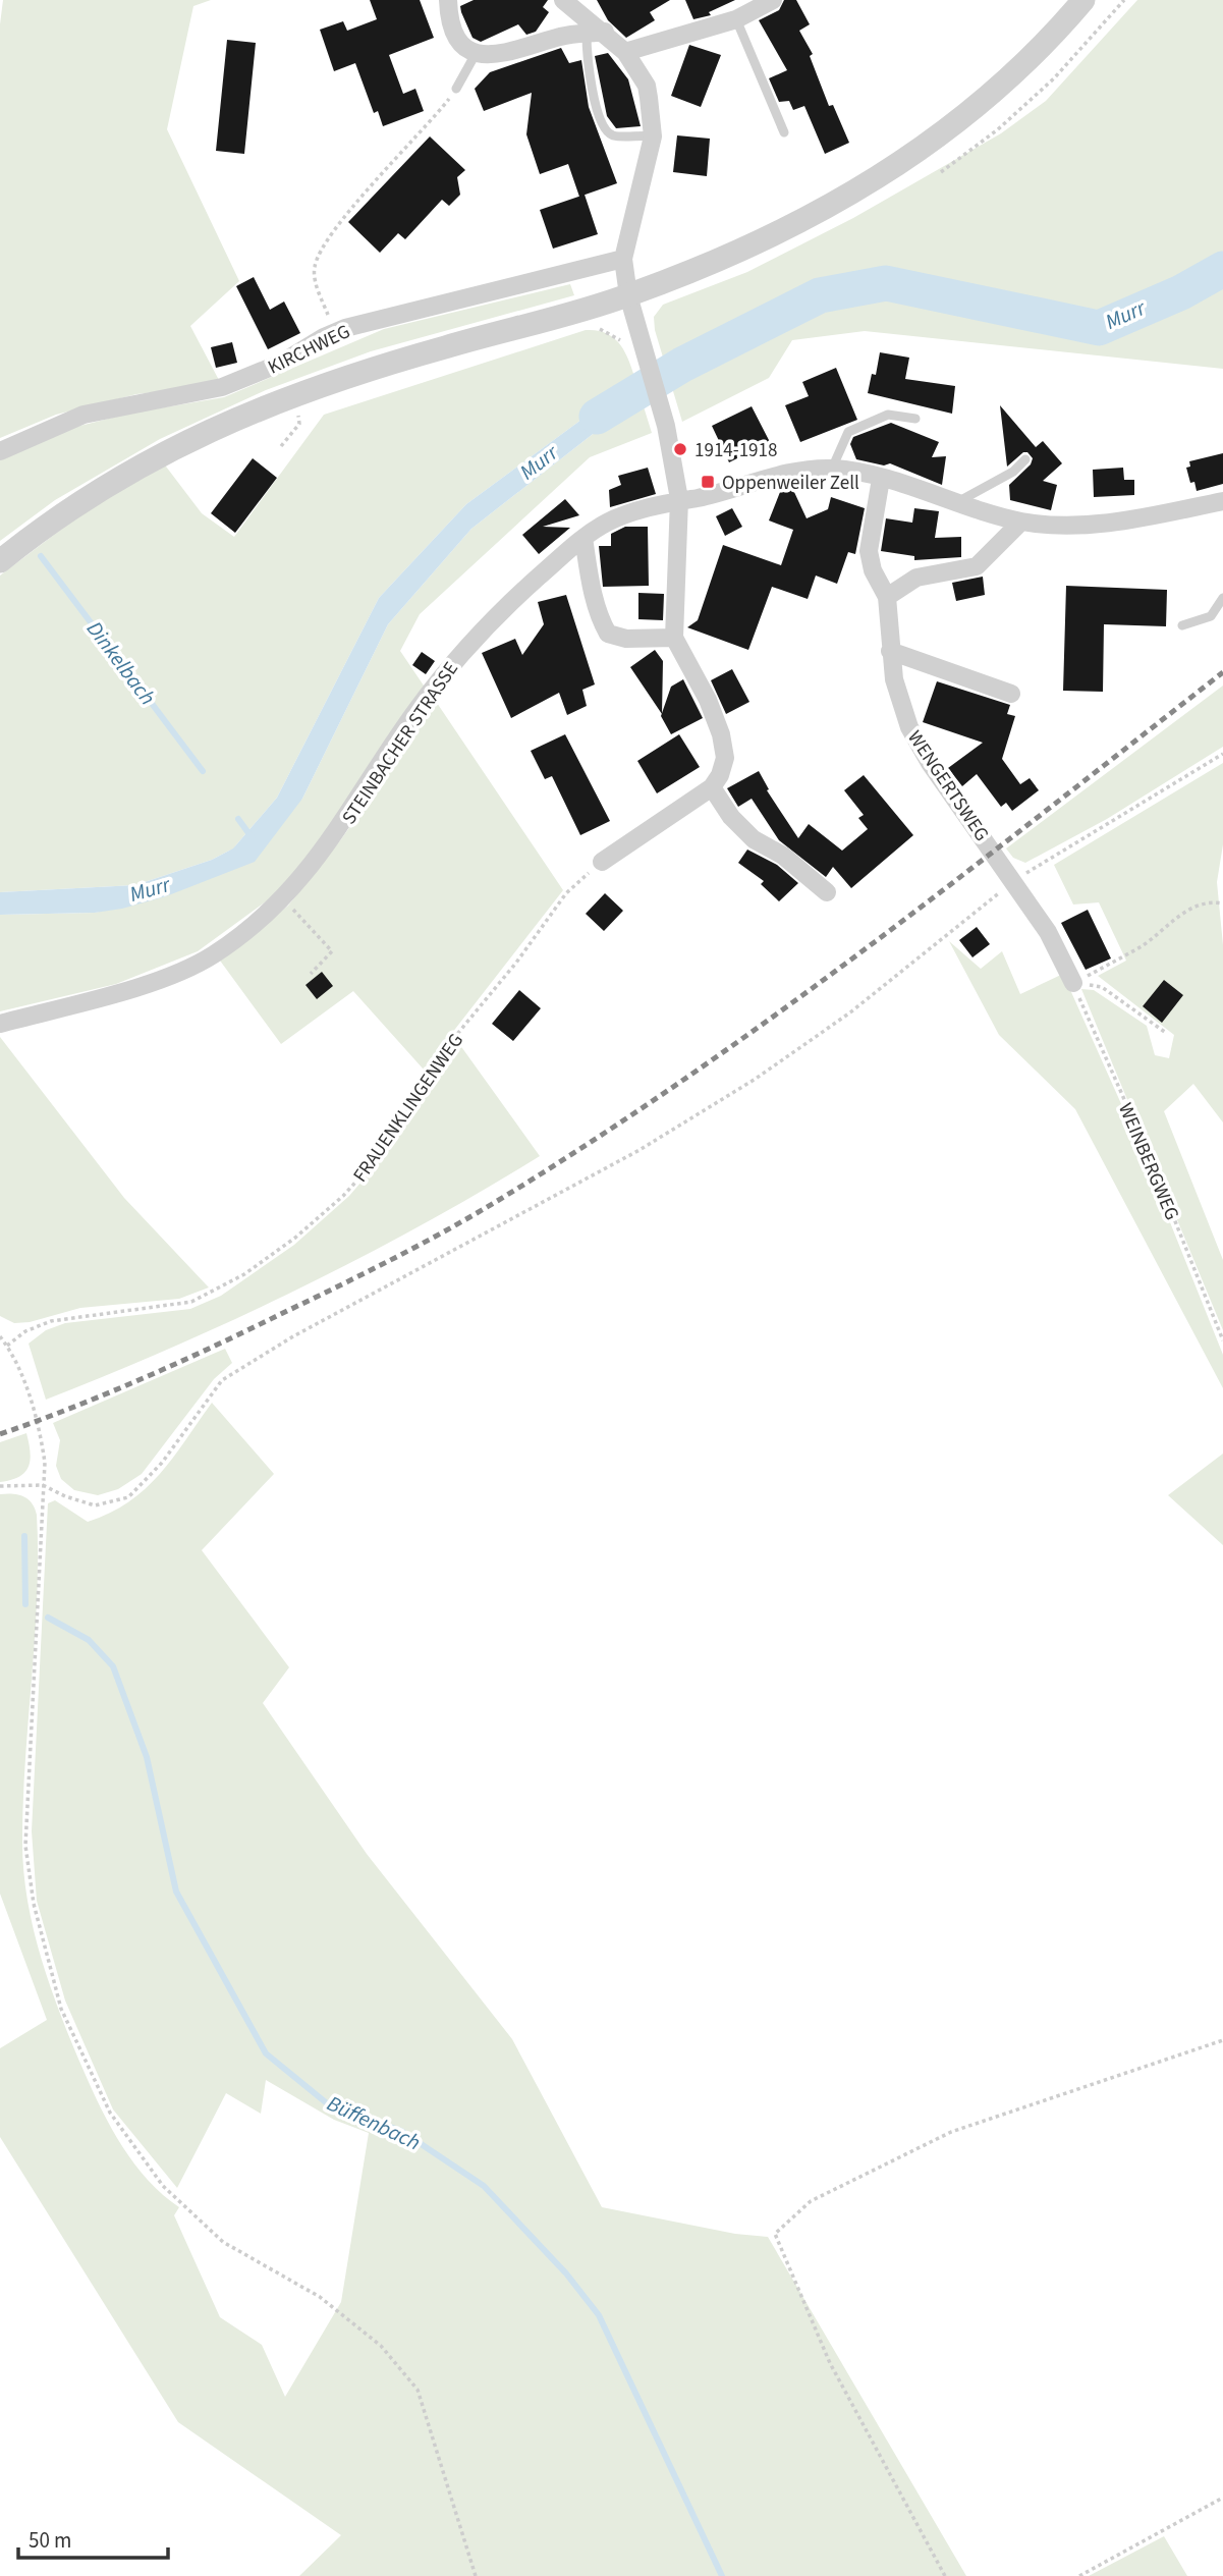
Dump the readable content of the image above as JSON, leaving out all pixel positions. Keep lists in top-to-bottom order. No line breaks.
{"streets":{"street":["KIRCHWEG","STEINBACHER STRASSE","WENGERTSWEG"],"path":["FRAUENKLINGENWEG","WEINBERGWEG"]},"crossings":[["WENGERTSWEG","WEINBERGWEG"]],"water":["Murr","Dinkelbach","Büffenbach"],"places":{"other":["1914-1918"],"transit":["Oppenweiler Zell"]},"scale_bar":"50 m"}
